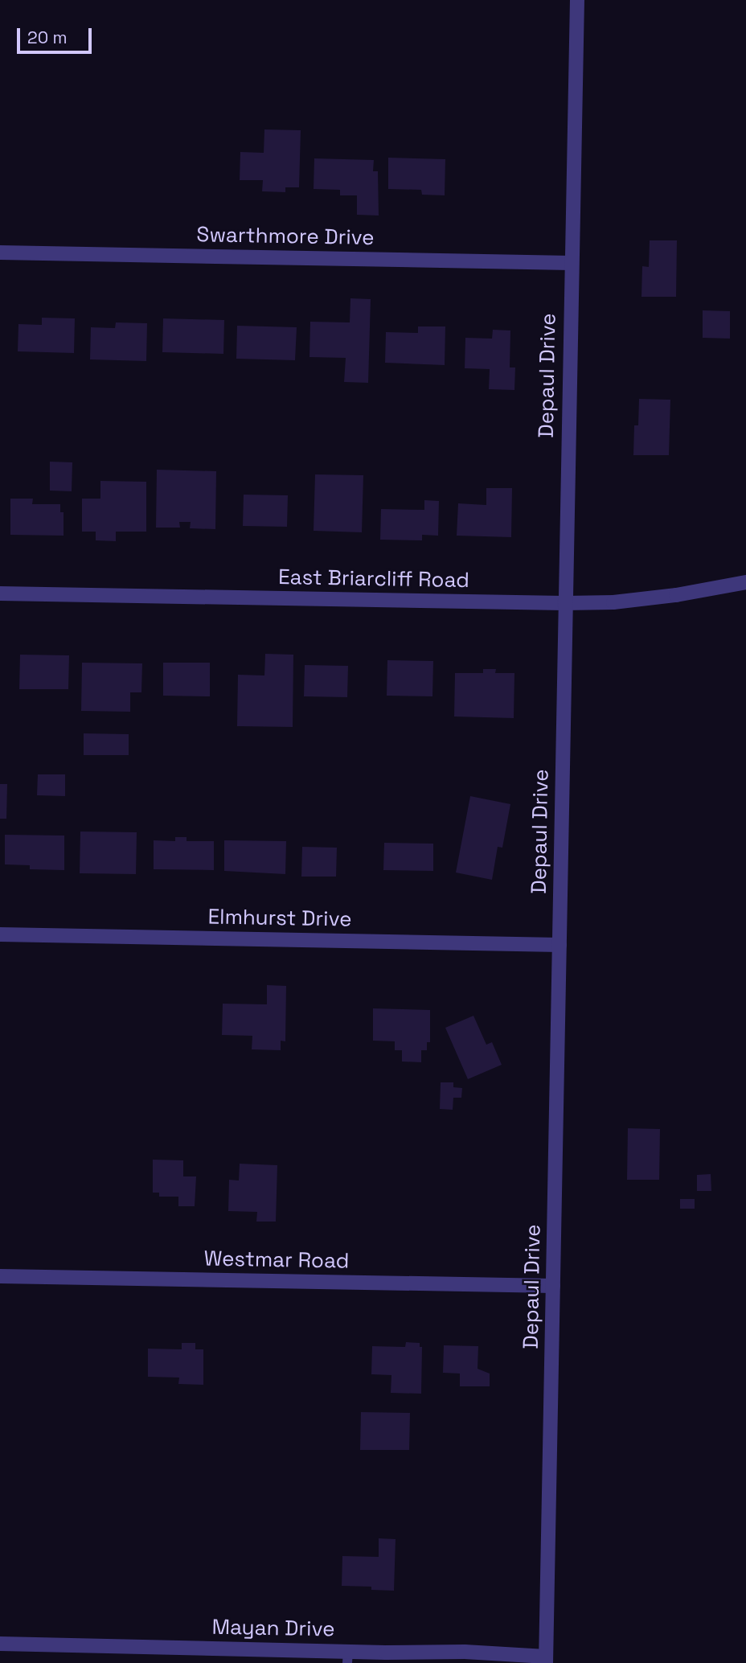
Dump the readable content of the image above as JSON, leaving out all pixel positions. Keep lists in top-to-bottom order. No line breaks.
{"streets":{"street":["Swarthmore Drive","Depaul Drive","East Briarcliff Road","Elmhurst Drive","Westmar Road","Mayan Drive"]},"crossings":[["Swarthmore Drive","Depaul Drive"],["Depaul Drive","East Briarcliff Road"],["Depaul Drive","Elmhurst Drive"],["Depaul Drive","Westmar Road"],["Depaul Drive","Mayan Drive"]],"scale_bar":"20 m"}
